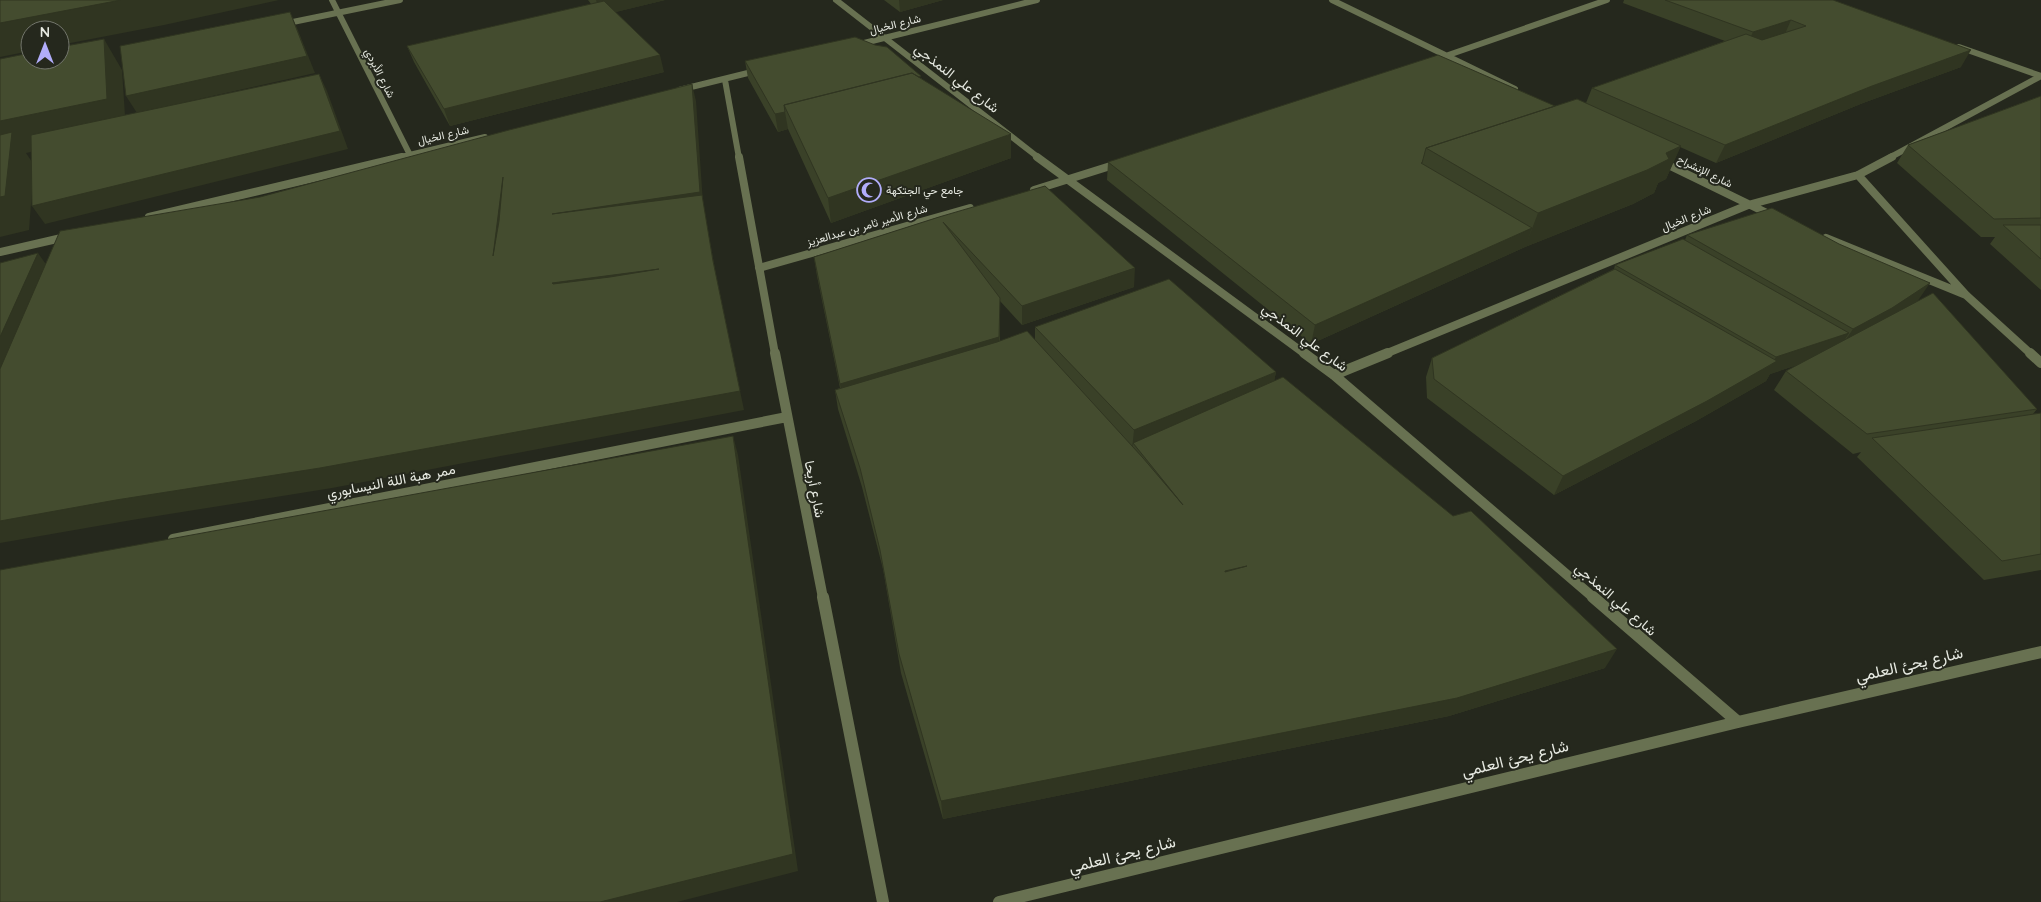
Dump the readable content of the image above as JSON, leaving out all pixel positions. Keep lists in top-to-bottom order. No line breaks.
{"streets":{"street":["شارع الخيال","شارع الأبردي","شارع علي النمذجي","شارع الإنشراح","شارع الأمير ثامر بن عبدالعزيز","ممر هبة اللة النيسابوري","شارع أريحا","شارع يحئ العلمي"]},"crossings":[["شارع الخيال","شارع الأبردي"],["شارع الخيال","شارع علي النمذجي"],["شارع الخيال","شارع الإنشراح"],["شارع علي النمذجي","شارع يحئ العلمي"],["شارع الأمير ثامر بن عبدالعزيز","شارع أريحا"],["ممر هبة اللة النيسابوري","شارع أريحا"]],"places":{"mosque":["جامع حي الجتكهة"]},"north":"top"}
